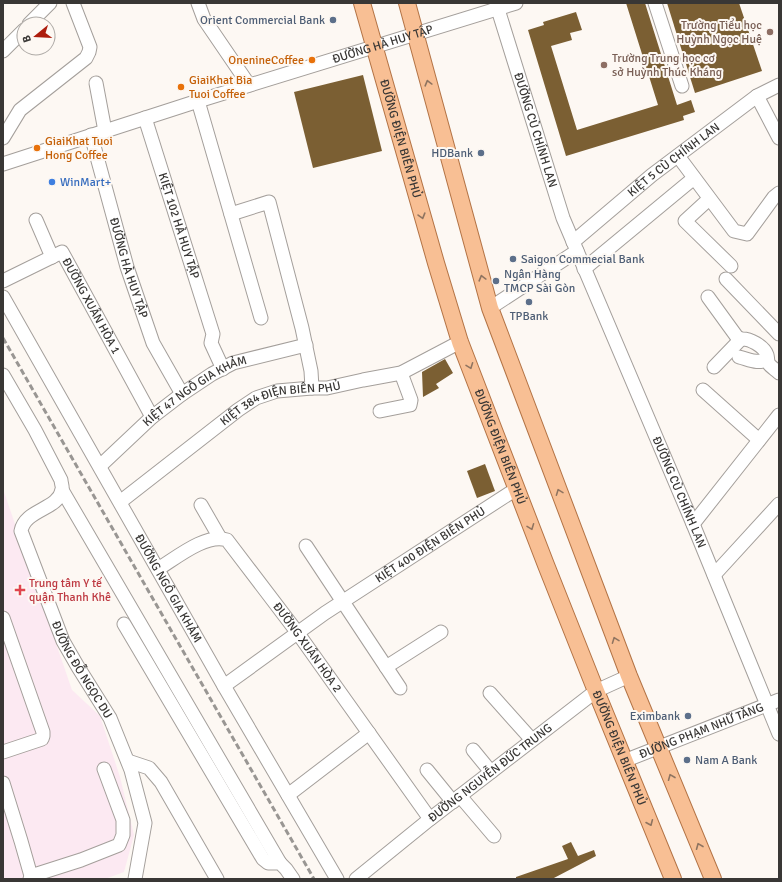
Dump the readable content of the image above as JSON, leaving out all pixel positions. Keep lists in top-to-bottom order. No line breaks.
{"streets":{"main road":["ĐƯỜNG ĐIỆN BIÊN PHỦ"],"street":["ĐƯỜNG HÀ HUY TẬP","ĐƯỜNG CÙ CHÍNH LAN","KIỆT 5 CÙ CHÍNH LAN","KIỆT 102 HÀ HUY TẬP","ĐƯỜNG XUÂN HÒA 1","KIỆT 47 NGÔ GIA KHẢM","KIỆT 384 ĐIỆN BIÊN PHỦ","KIỆT 400 ĐIỆN BIÊN PHỦ","ĐƯỜNG NGÔ GIA KHẢM","ĐƯỜNG XUÂN HÒA 2","ĐƯỜNG ĐỖ NGỌC DU","ĐƯỜNG PHẠM NHỮ TĂNG","ĐƯỜNG NGUYỄN ĐỨC TRUNG"]},"crossings":[["ĐƯỜNG HÀ HUY TẬP","ĐƯỜNG CÙ CHÍNH LAN"],["ĐƯỜNG HÀ HUY TẬP","ĐƯỜNG ĐIỆN BIÊN PHỦ"],["ĐƯỜNG HÀ HUY TẬP","KIỆT 102 HÀ HUY TẬP"],["ĐƯỜNG HÀ HUY TẬP","KIỆT 47 NGÔ GIA KHẢM"],["ĐƯỜNG CÙ CHÍNH LAN","KIỆT 5 CÙ CHÍNH LAN"],["ĐƯỜNG CÙ CHÍNH LAN","ĐƯỜNG PHẠM NHỮ TĂNG"],["ĐƯỜNG ĐIỆN BIÊN PHỦ","KIỆT 384 ĐIỆN BIÊN PHỦ"],["ĐƯỜNG ĐIỆN BIÊN PHỦ","KIỆT 400 ĐIỆN BIÊN PHỦ"],["ĐƯỜNG ĐIỆN BIÊN PHỦ","ĐƯỜNG PHẠM NHỮ TĂNG"],["ĐƯỜNG ĐIỆN BIÊN PHỦ","ĐƯỜNG NGUYỄN ĐỨC TRUNG"],["KIỆT 102 HÀ HUY TẬP","KIỆT 47 NGÔ GIA KHẢM"],["ĐƯỜNG XUÂN HÒA 1","KIỆT 47 NGÔ GIA KHẢM"],["KIỆT 47 NGÔ GIA KHẢM","ĐƯỜNG NGÔ GIA KHẢM"],["KIỆT 384 ĐIỆN BIÊN PHỦ","ĐƯỜNG NGÔ GIA KHẢM"],["KIỆT 400 ĐIỆN BIÊN PHỦ","ĐƯỜNG NGÔ GIA KHẢM"],["KIỆT 400 ĐIỆN BIÊN PHỦ","ĐƯỜNG XUÂN HÒA 2"],["ĐƯỜNG XUÂN HÒA 2","ĐƯỜNG NGUYỄN ĐỨC TRUNG"]],"places":{"other":["Orient Commercial Bank","Trường Tiểu học Huỳnh Ngọc Huệ","OnenineCoffee","Trường Trung học cơ sở Huỳnh Thúc Kháng","GiaiKhat Bia Tuoi Coffee","GiaiKhat Tuoi Hong Coffee","HDBank","WinMart+","Saigon Commecial Bank","Ngân Hàng TMCP Sài Gòn","TPBank","Eximbank","Nam A Bank"],"health":["Trung tâm Y tế quận Thanh Khê"]},"north":"left"}
